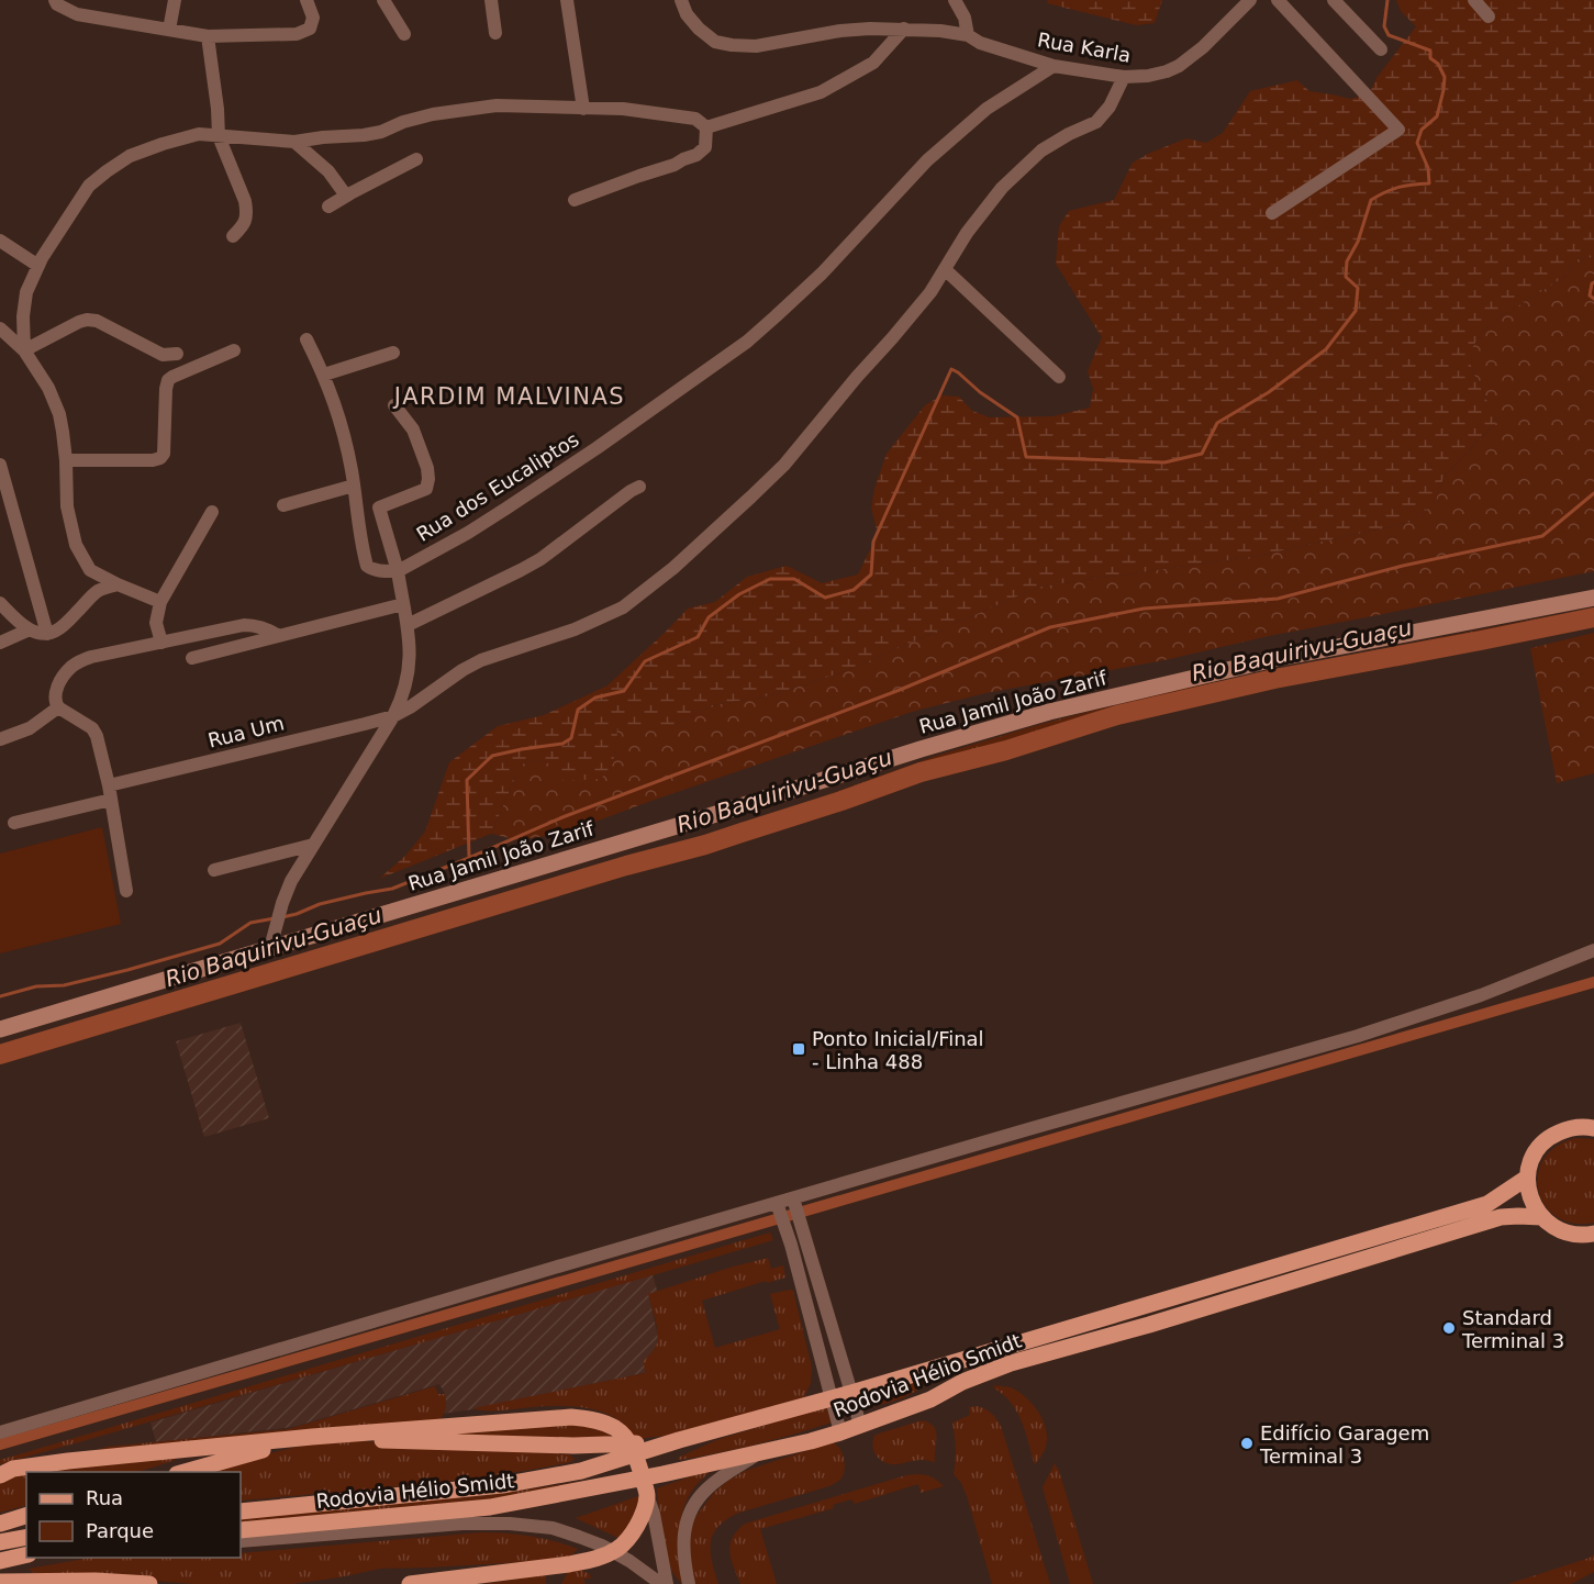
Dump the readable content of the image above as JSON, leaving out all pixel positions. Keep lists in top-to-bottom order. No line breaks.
{"streets":{"main road":["Rua Jamil João Zarif","Rodovia Hélio Smidt"],"street":["Rua Karla","Rua dos Eucaliptos","Rua Um"]},"crossings":[["Rua Karla","Rua dos Eucaliptos"]],"districts":["JARDIM MALVINAS"],"water":["Rio Baquirivu-Guaçu"],"places":{"transit":["Ponto Inicial/Final - Linha 488"],"other":["Standard Terminal 3","Edifício Garagem Terminal 3"]},"legend":["Rua","Parque"]}
